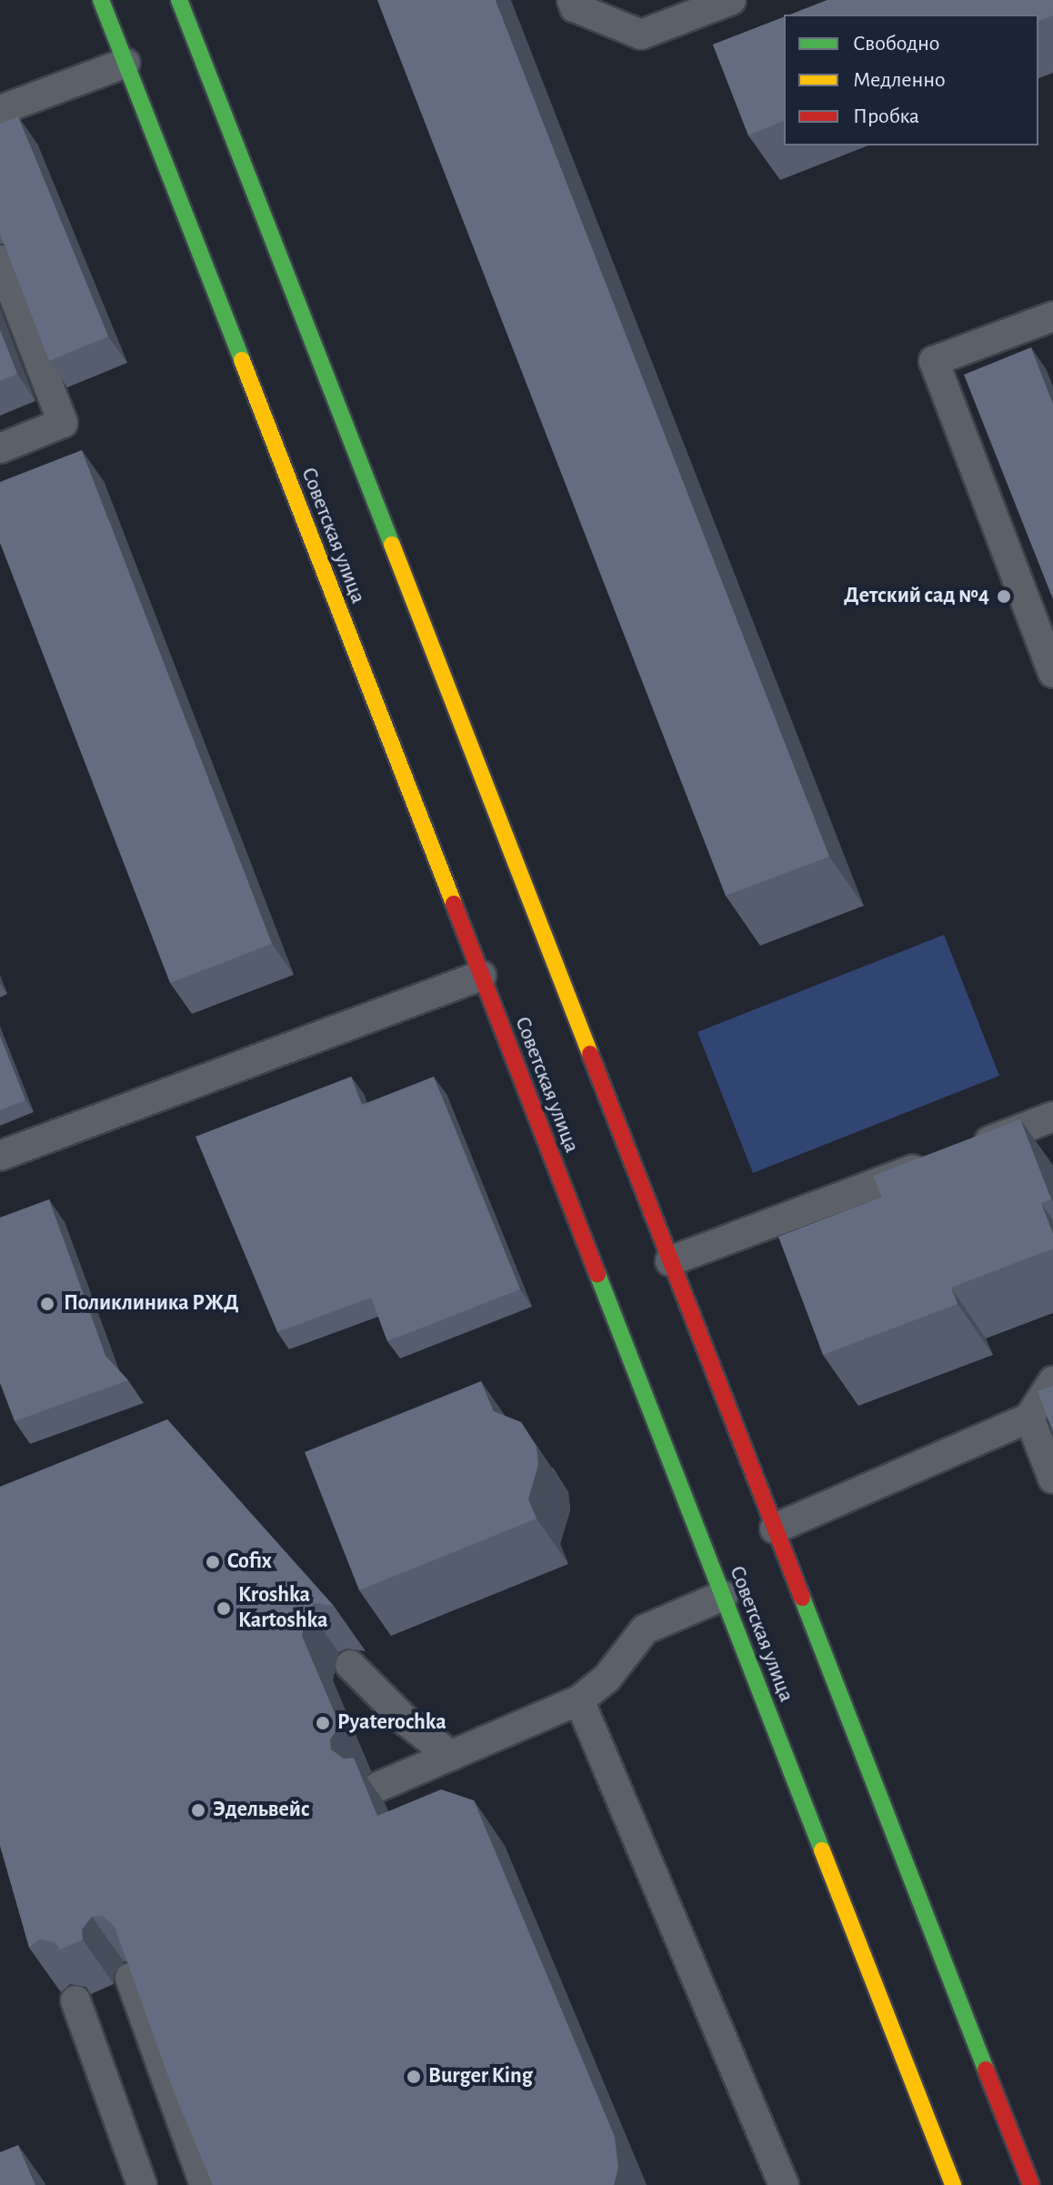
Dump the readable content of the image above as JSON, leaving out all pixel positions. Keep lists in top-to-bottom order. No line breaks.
{"streets":{"main road":["Советская улица"]},"places":["Детский сад №4","Поликлиника РЖД","Cofix","Kroshka Kartoshka","Pyaterochka","Эдельвейс","Burger King"],"legend":["Свободно","Медленно","Пробка"]}
